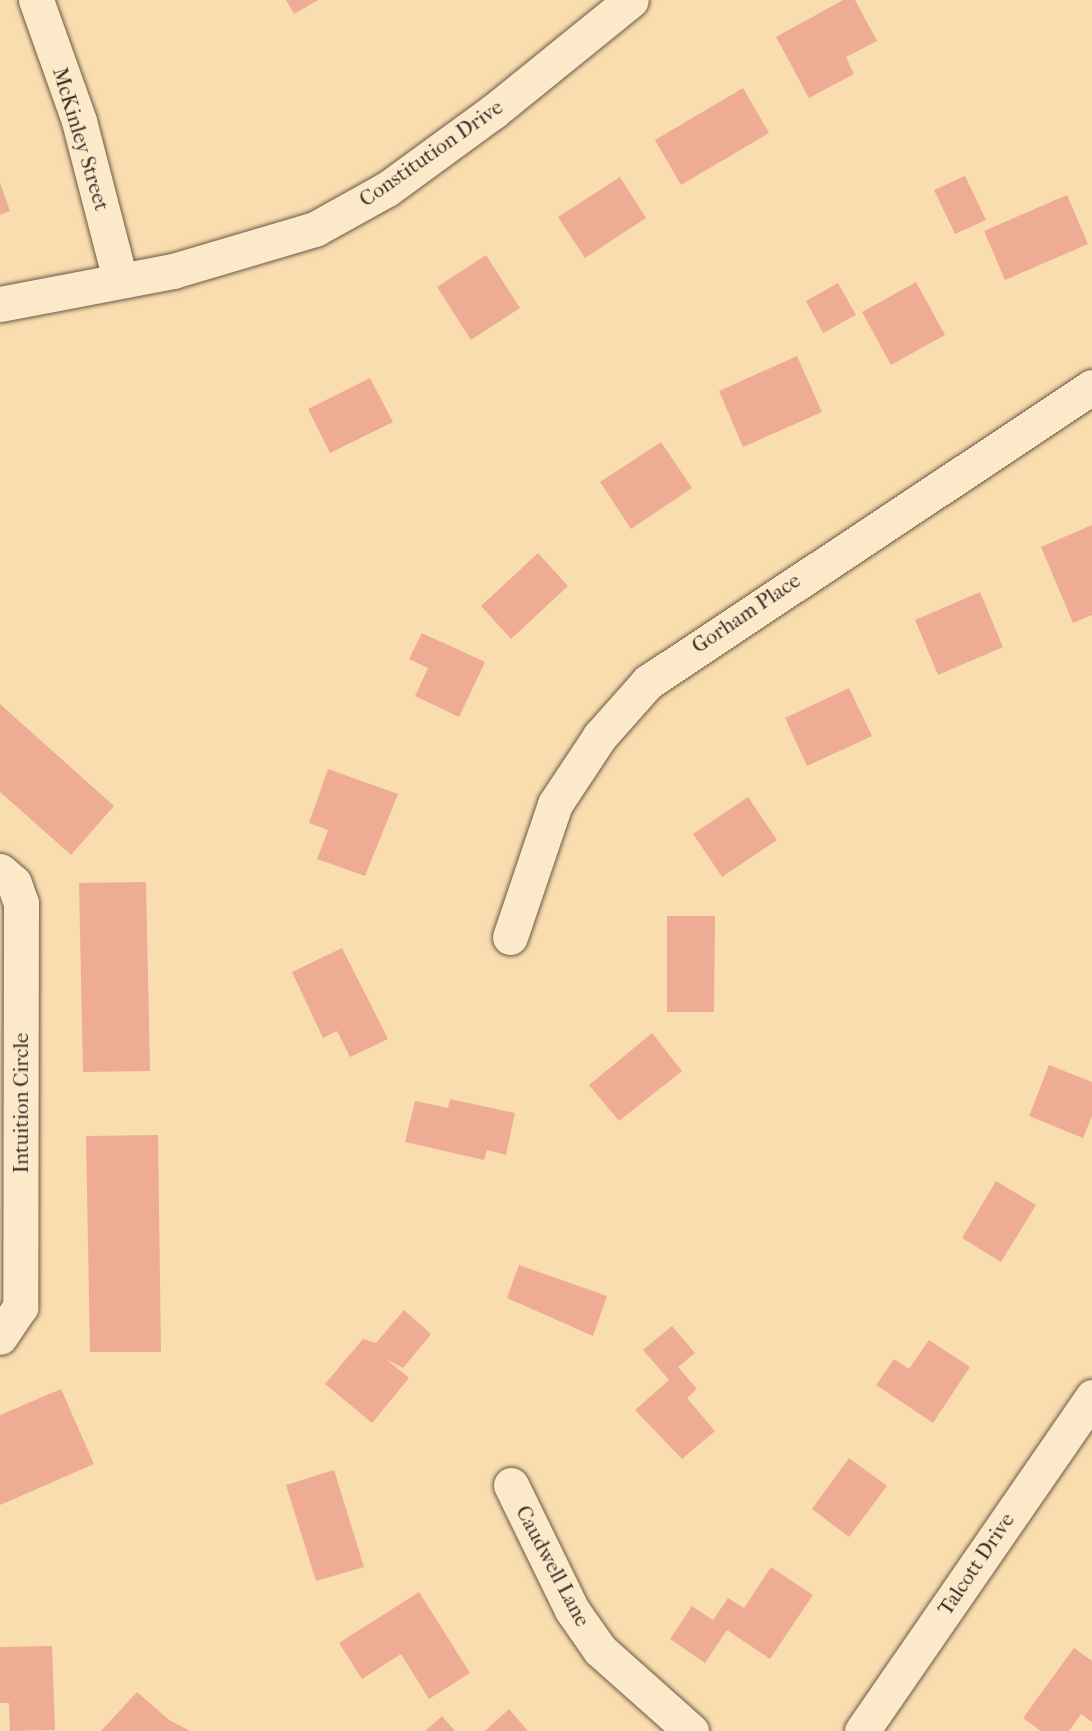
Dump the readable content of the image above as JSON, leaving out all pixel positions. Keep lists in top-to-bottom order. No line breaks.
{"streets":{"street":["McKinley Street","Constitution Drive","Gorham Place","Intuition Circle","Talcott Drive","Caudwell Lane"]},"crossings":[["McKinley Street","Constitution Drive"]]}
